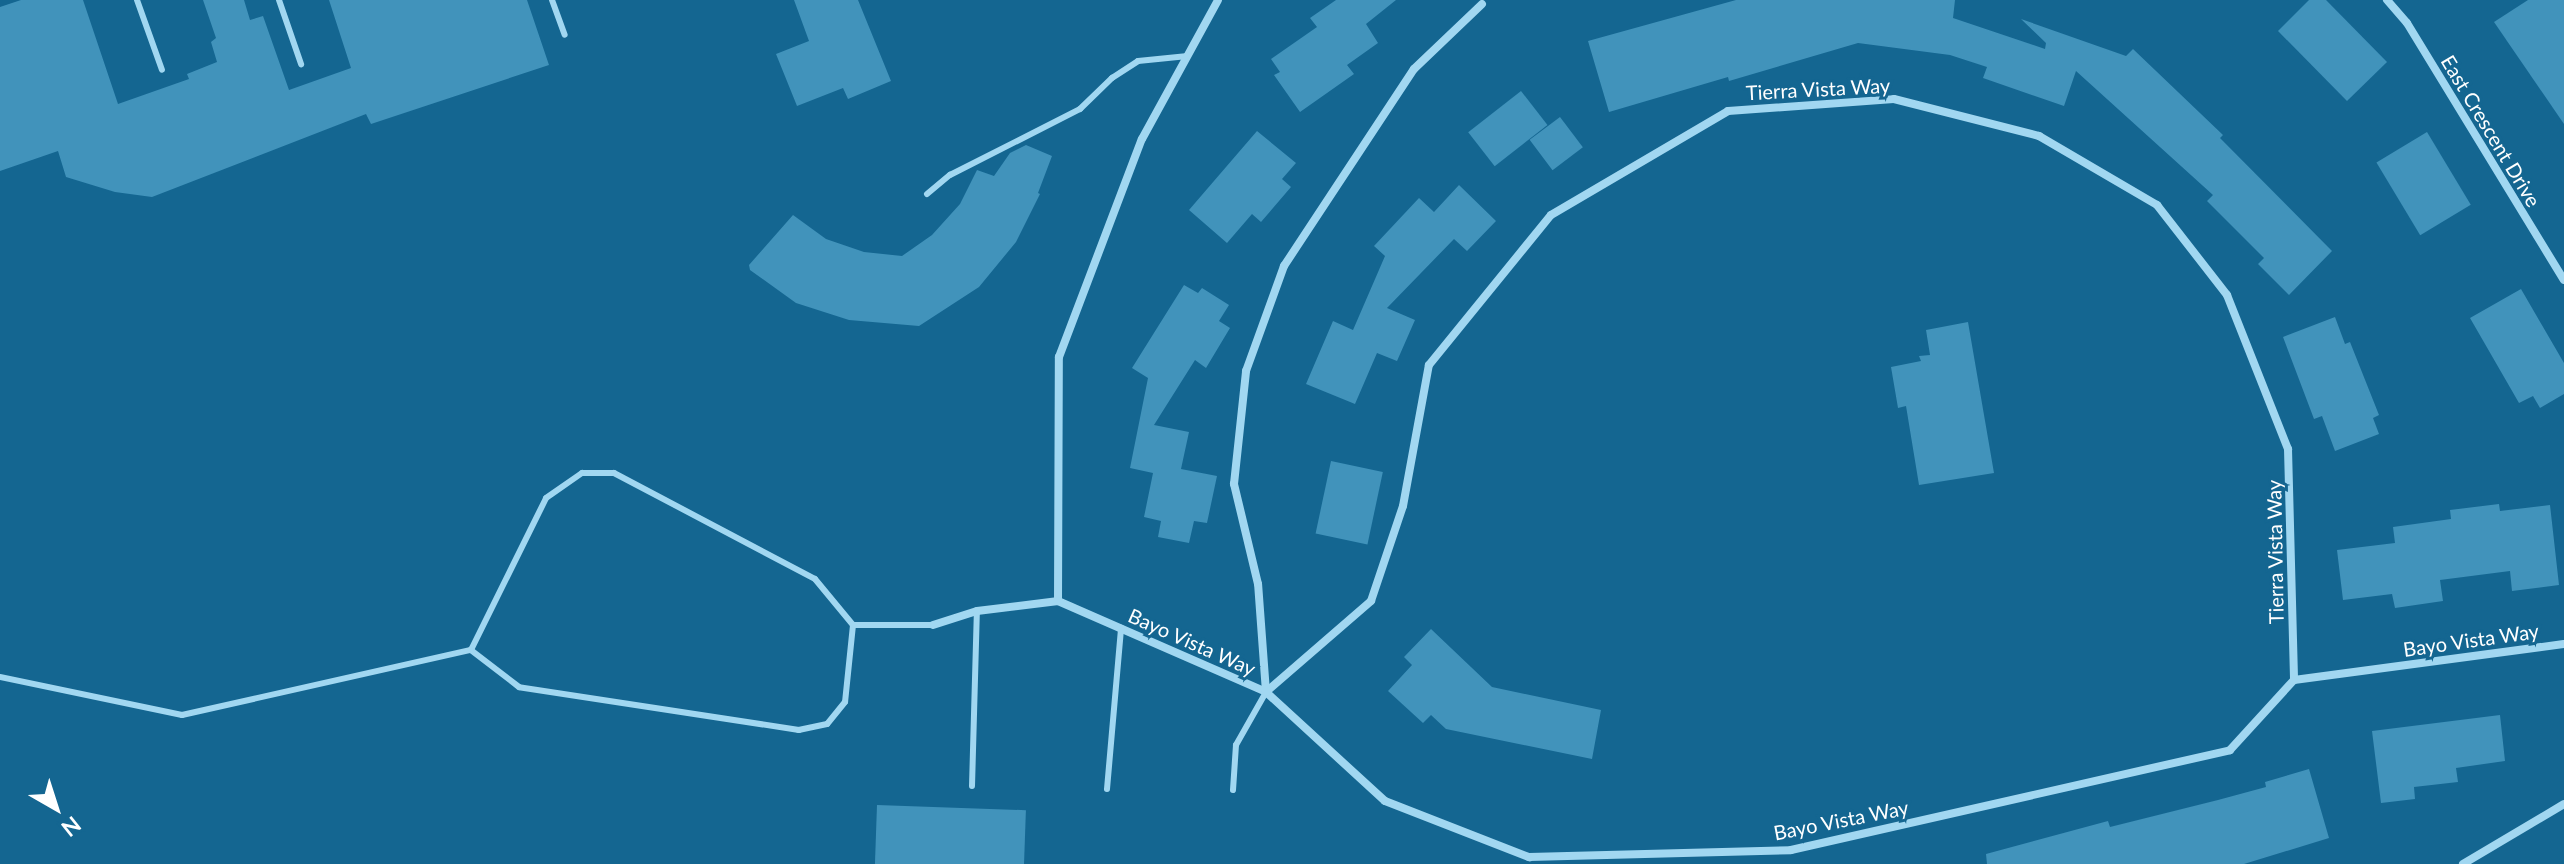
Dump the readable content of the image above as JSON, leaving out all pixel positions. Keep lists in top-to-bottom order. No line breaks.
{"streets":{"street":["Tierra Vista Way","East Crescent Drive","Bayo Vista Way"]},"crossings":[["Tierra Vista Way","Bayo Vista Way"]],"north":"bottom right"}
